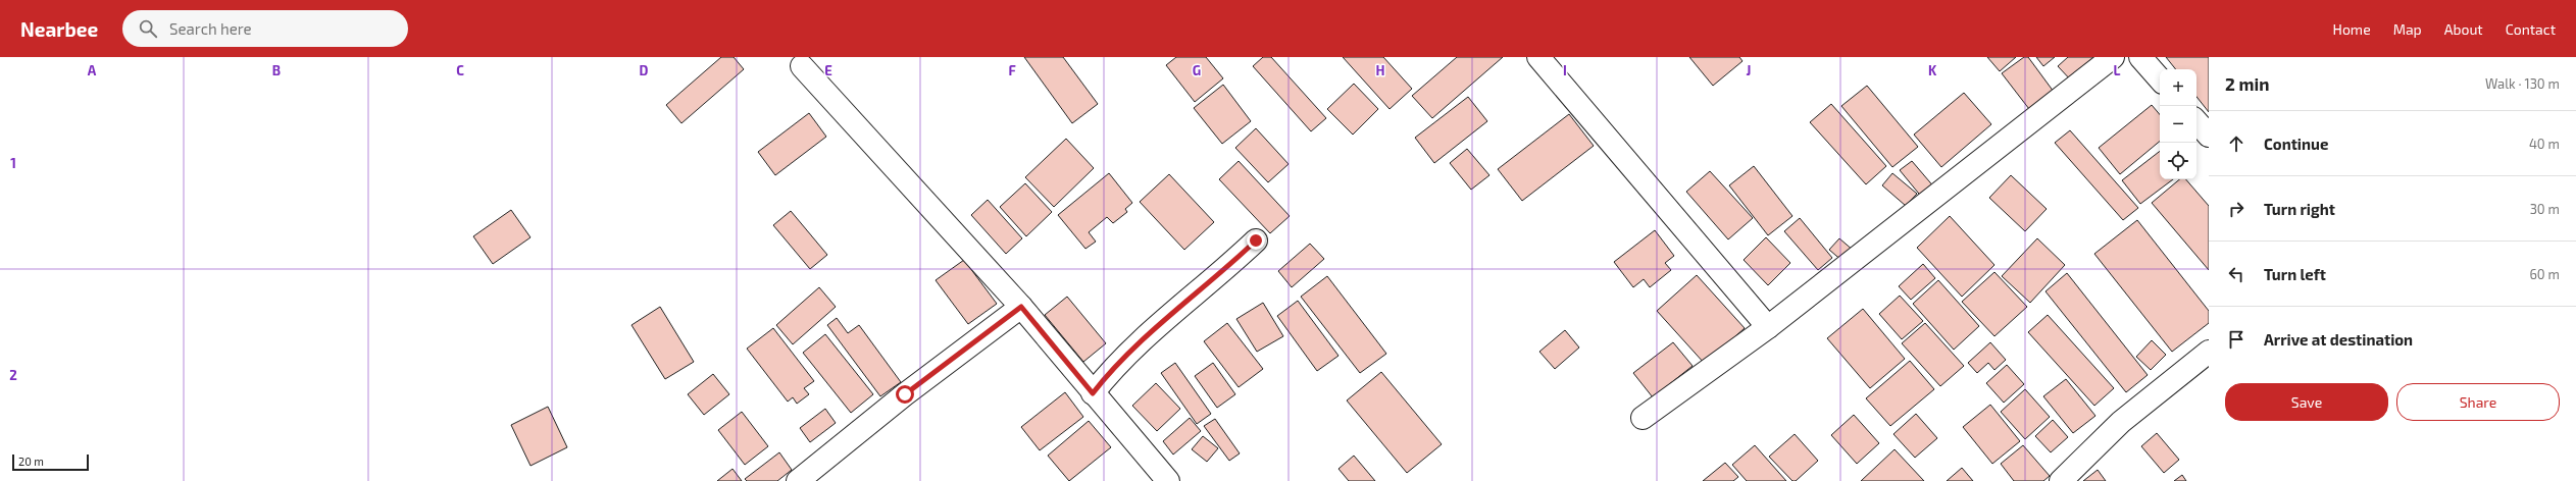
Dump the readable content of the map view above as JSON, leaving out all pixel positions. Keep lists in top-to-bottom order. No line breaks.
{"scale_bar":"20 m","page":{"header":"Nearbee","search":"Search here","nav":["Home","Map","About","Contact"],"heading":["2 min","Walk · 130 m"],"map_buttons":["+","−"],"list":[["Continue","40 m"],["Turn right","30 m"],["Turn left","60 m"],"Arrive at destination"],"buttons":["Save","Share"],"scale":"20 m"},"grid":{"columns":["A","B","C","D","E","F","G","H","I","J","K","L"],"rows":["1","2"]}}
